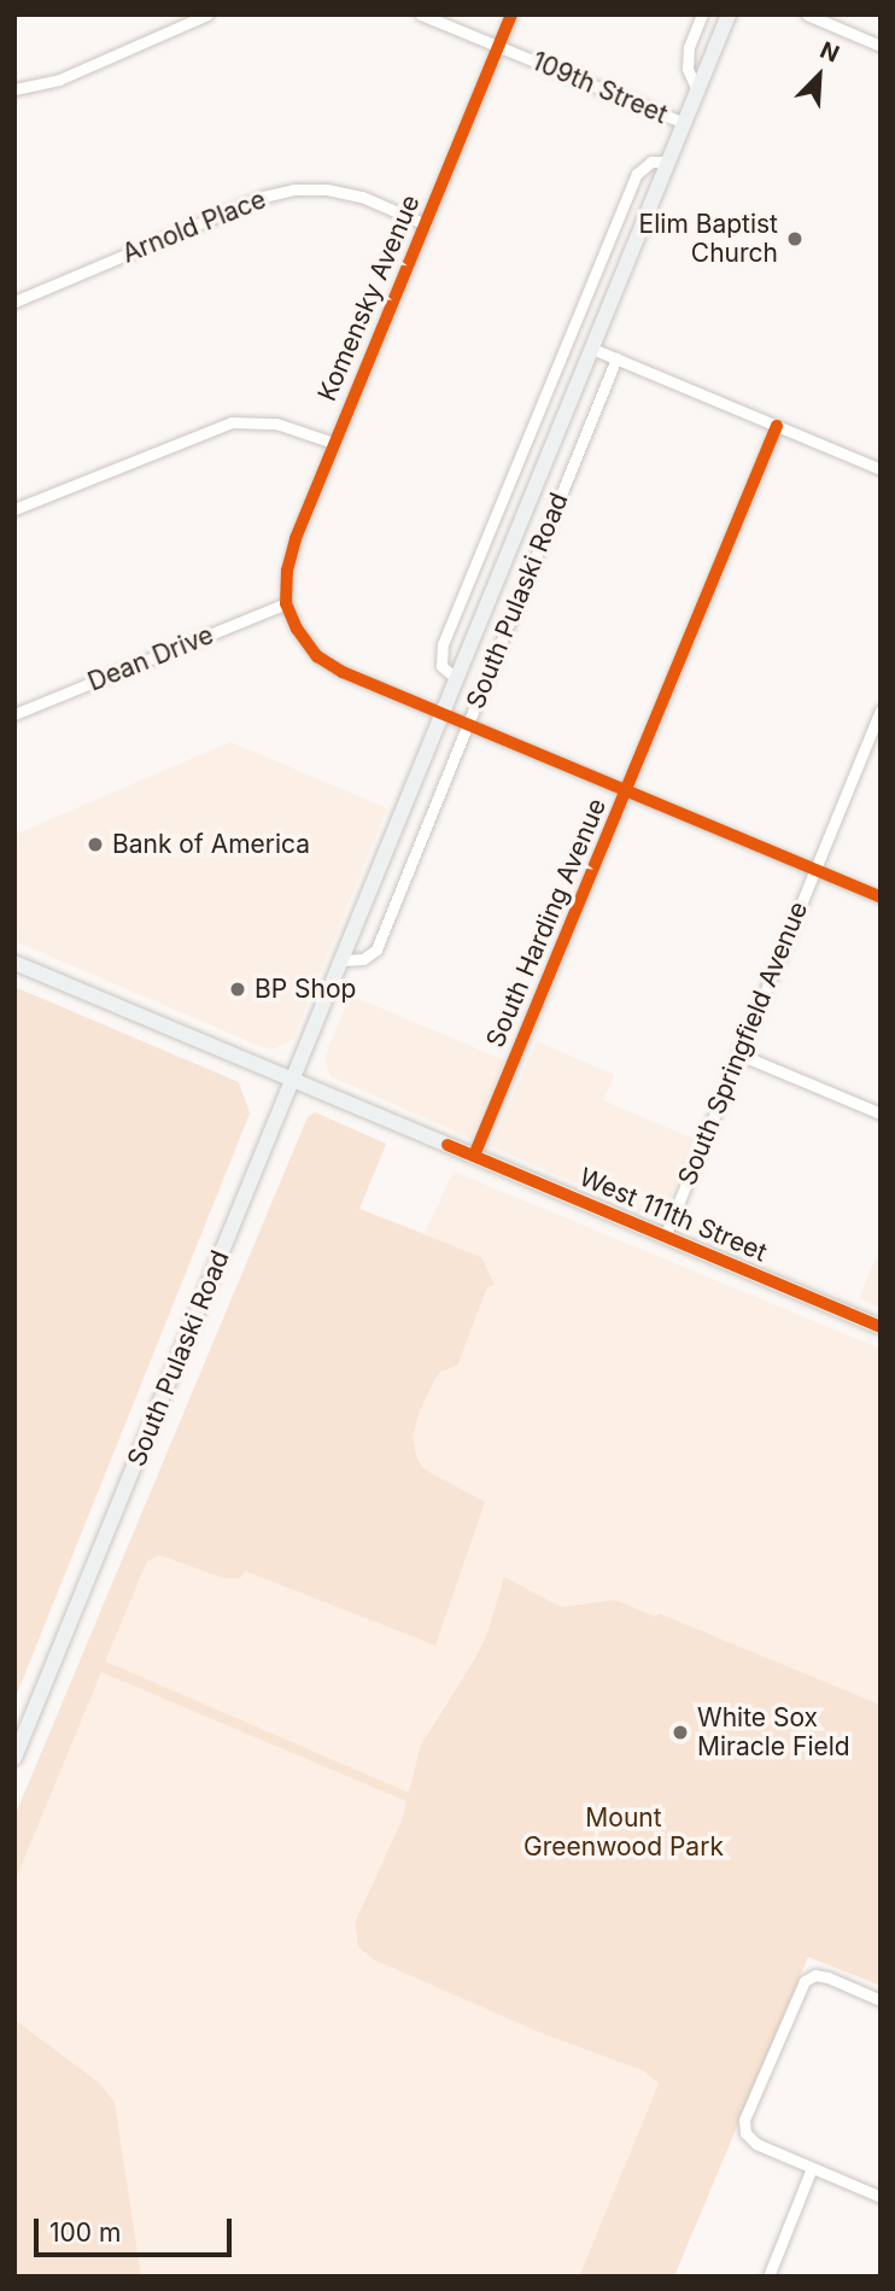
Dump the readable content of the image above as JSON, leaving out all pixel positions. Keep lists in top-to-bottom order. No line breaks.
{"streets":{"main road":["South Pulaski Road","West 111th Street"],"street":["109th Street","Arnold Place","Komensky Avenue","Dean Drive","South Harding Avenue","South Springfield Avenue"]},"crossings":[["109th Street","Komensky Avenue"],["109th Street","South Pulaski Road"],["Arnold Place","Komensky Avenue"],["Komensky Avenue","Dean Drive"],["South Pulaski Road","West 111th Street"],["South Harding Avenue","West 111th Street"],["South Springfield Avenue","West 111th Street"]],"parks":["Mount Greenwood Park"],"places":["Elim Baptist Church","Bank of America","BP Shop","White Sox Miracle Field"],"scale_bar":"100 m","north":"top right"}
